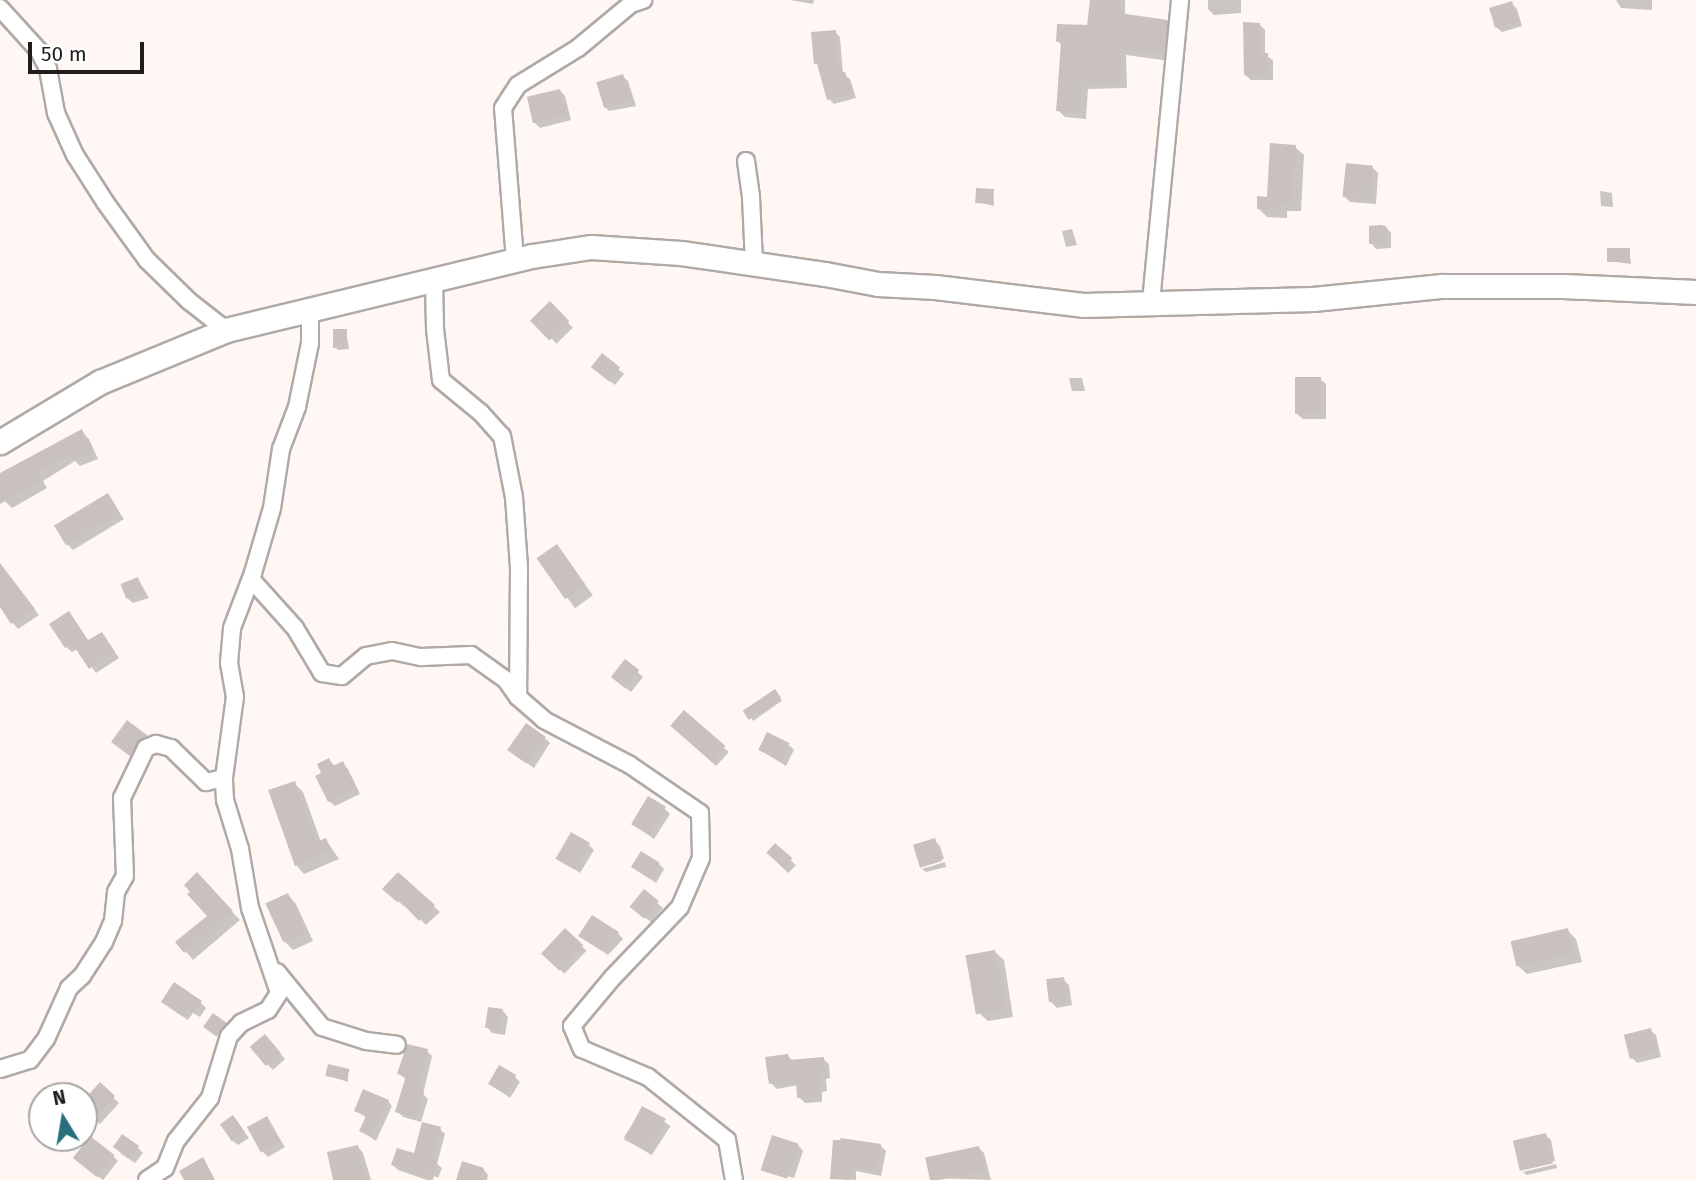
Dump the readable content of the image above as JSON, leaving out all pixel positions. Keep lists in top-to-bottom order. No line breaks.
{"scale_bar":"50 m","north":"top"}
